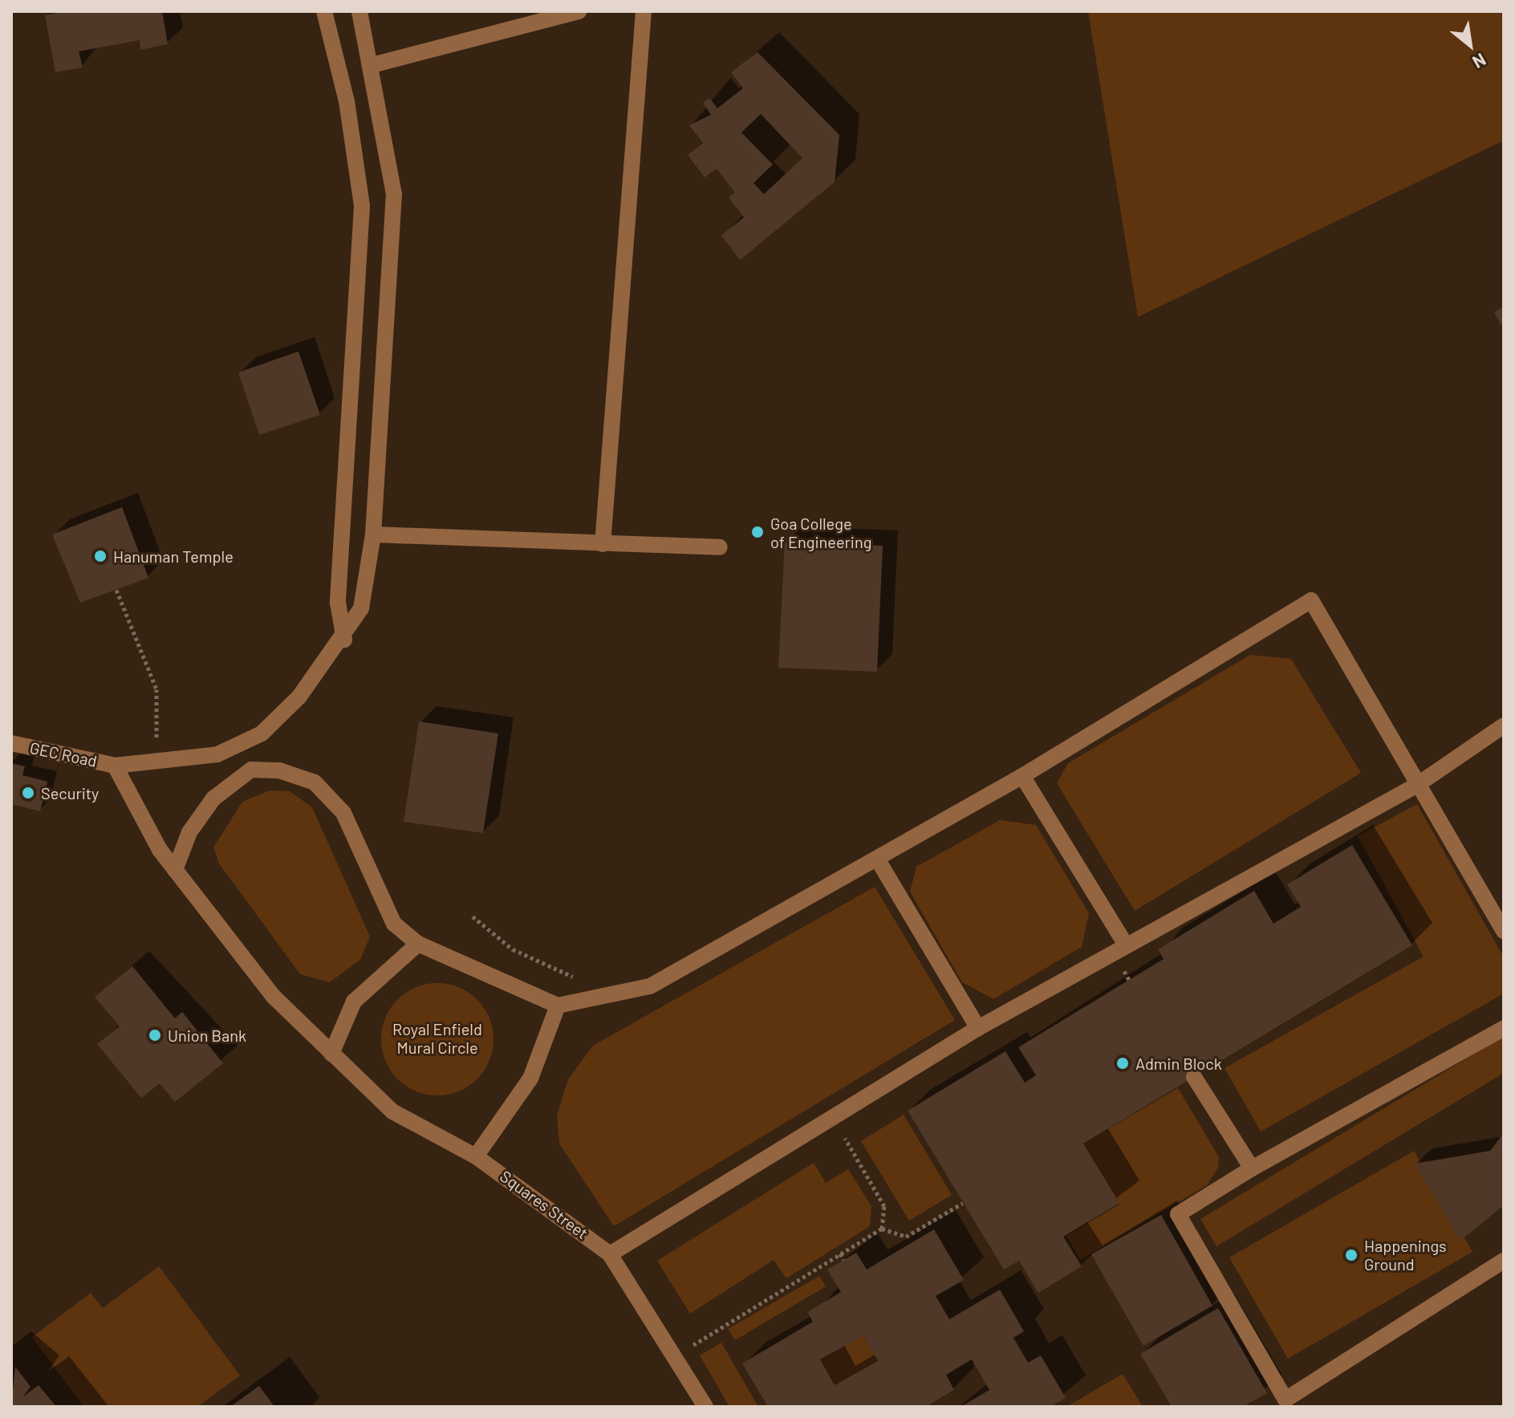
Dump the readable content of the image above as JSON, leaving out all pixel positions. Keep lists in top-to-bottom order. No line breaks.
{"streets":{"lane":["GEC Road","Squares Street"]},"crossings":[["GEC Road","Squares Street"]],"parks":["Royal Enfield Mural Circle"],"places":["Goa College of Engineering","Hanuman Temple","Security","Union Bank","Admin Block","Happenings Ground"],"north":"bottom right"}
